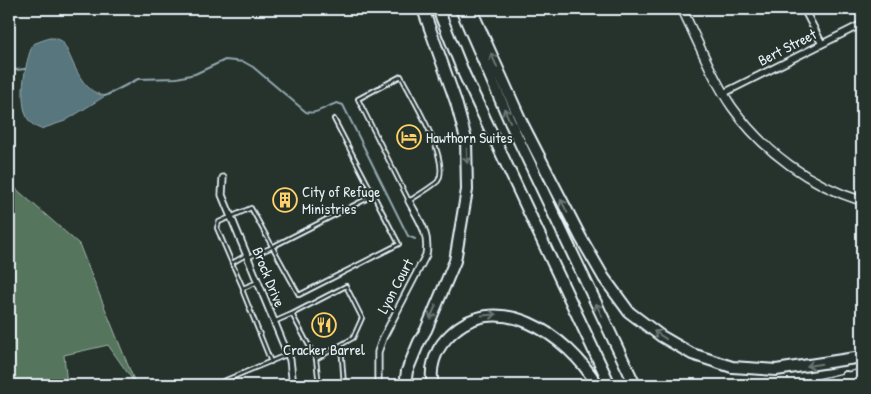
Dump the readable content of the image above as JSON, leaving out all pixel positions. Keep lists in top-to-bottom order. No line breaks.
{"streets":{"street":["Bert Street","Brock Drive","Lyon Court"]},"places":{"hotel":["Hawthorn Suites"],"building":["City of Refuge Ministries"],"restaurant":["Cracker Barrel"]}}
